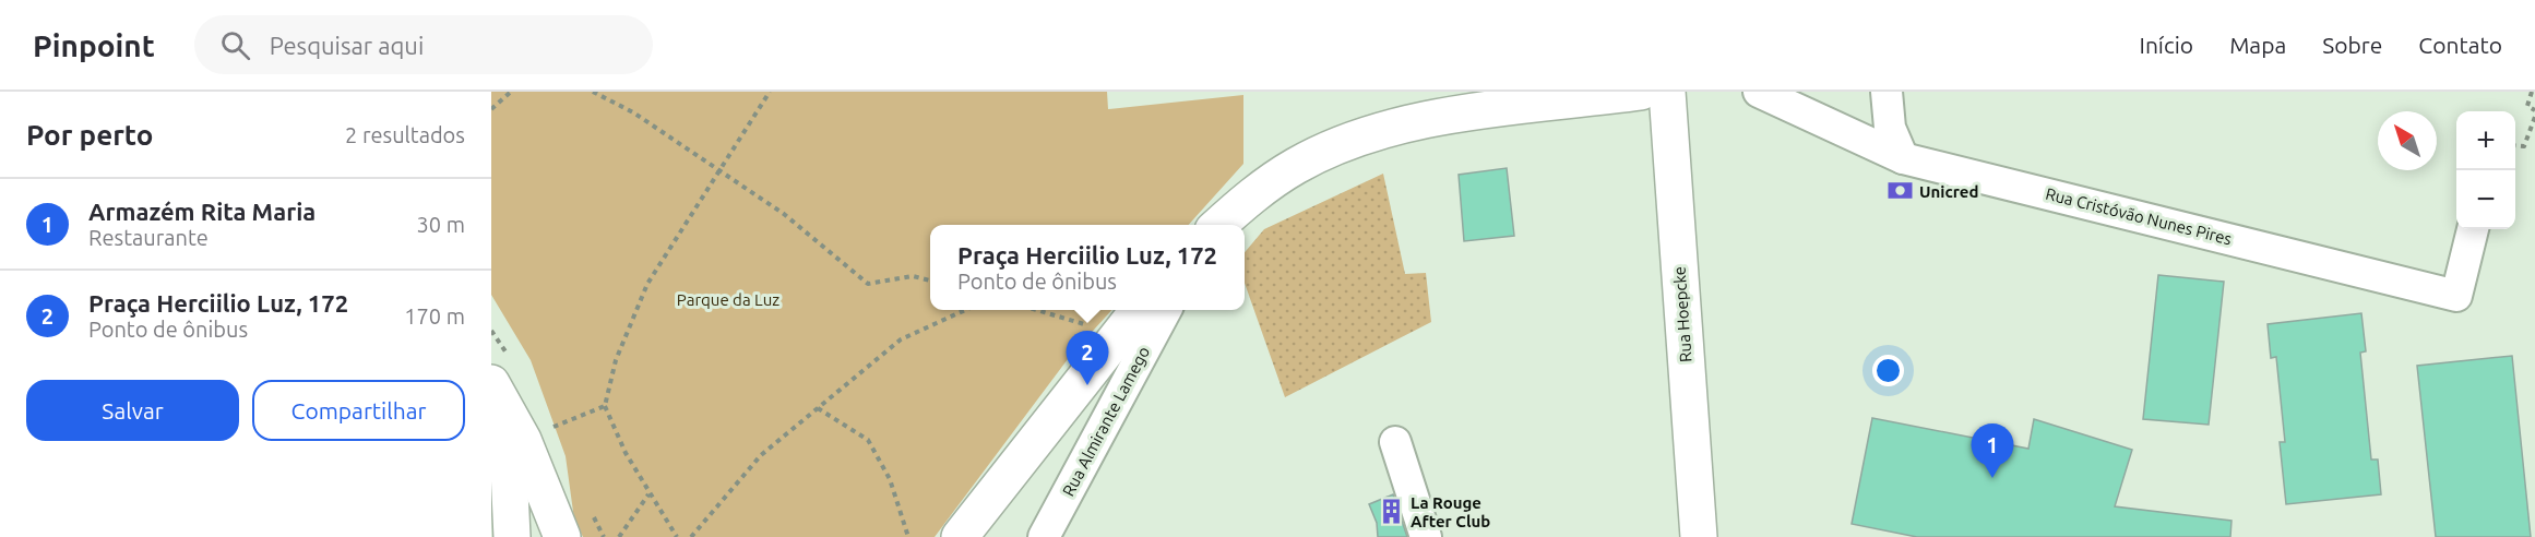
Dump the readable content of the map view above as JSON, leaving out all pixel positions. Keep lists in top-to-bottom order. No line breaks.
{"streets":{"main road":["Rua Hoepcke"],"street":["Rua Cristóvão Nunes Pires","Rua Almirante Lamego"]},"parks":["Parque da Luz"],"places":{"bank":["Unicred"],"building":["La Rouge After Club"]},"north":"top left","page":{"header":"Pinpoint","search":"Pesquisar aqui","nav":["Início","Mapa","Sobre","Contato"],"heading":["Por perto","2 resultados"],"map_buttons":["+","−"],"list":[{"mark":"1","name":"Armazém Rita Maria","note":"Restaurante","value":"30 m"},{"mark":"2","name":"Praça Herciilio Luz, 172","note":"Ponto de ônibus","value":"170 m"}],"popup":["Praça Herciilio Luz, 172","Ponto de ônibus"],"pins":["2","1"],"buttons":["Salvar","Compartilhar"]}}
